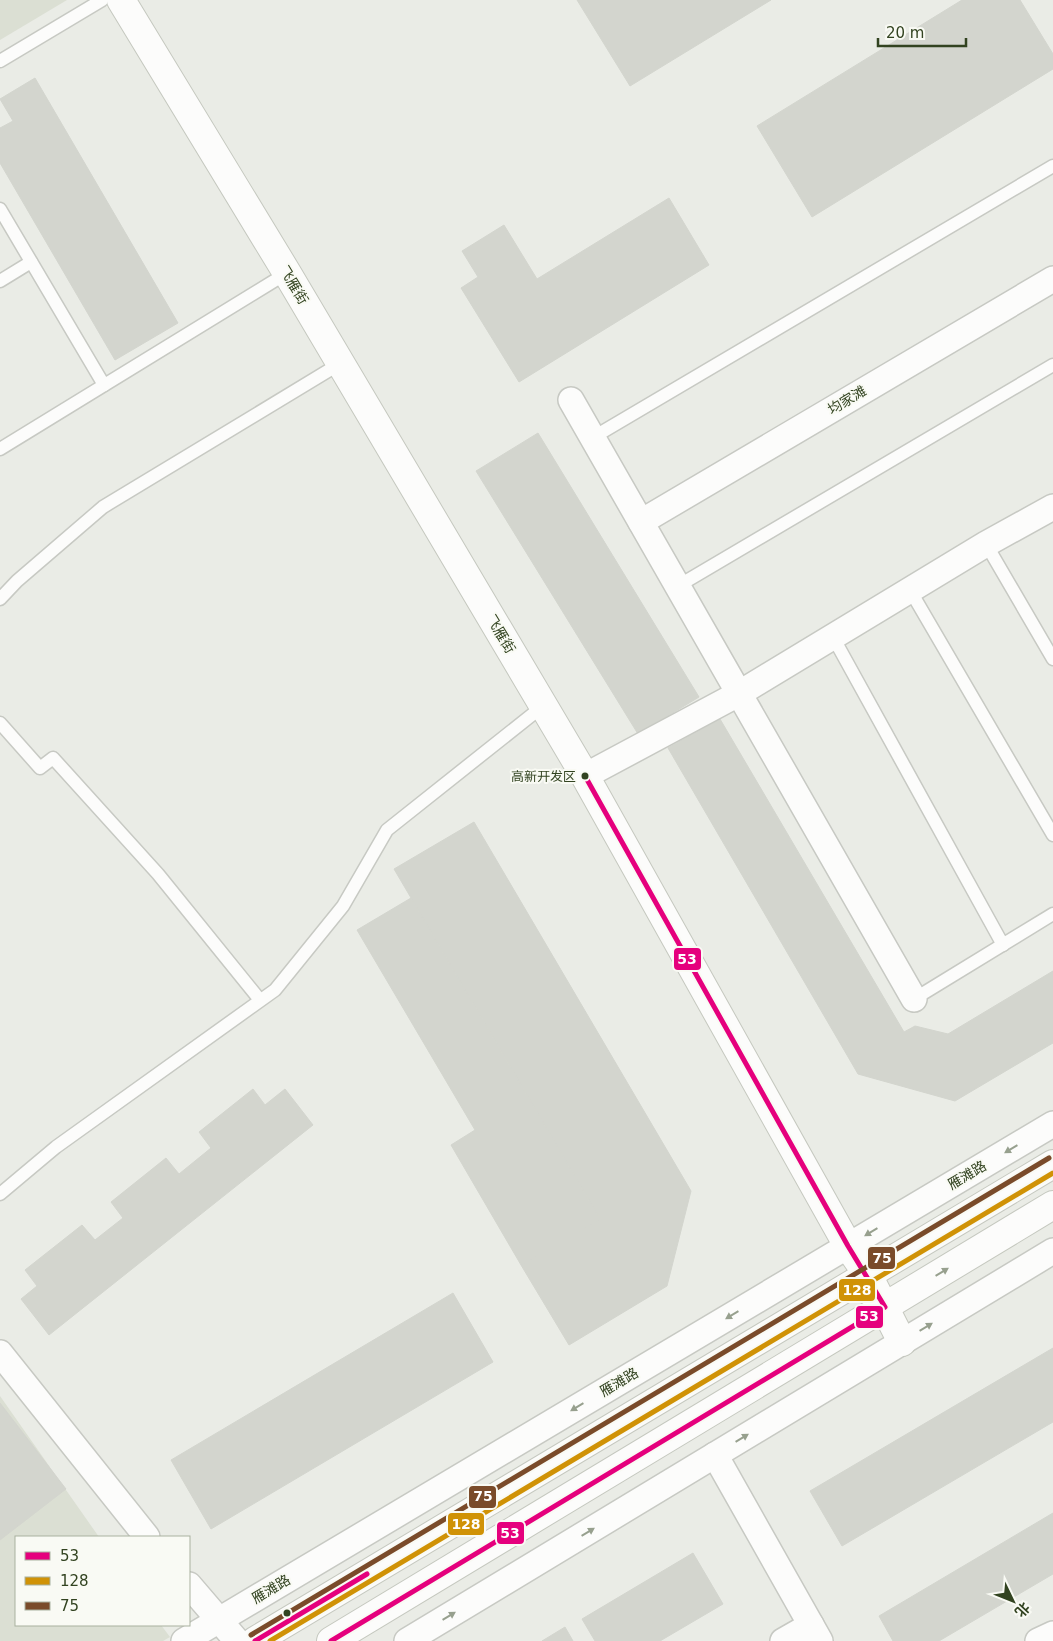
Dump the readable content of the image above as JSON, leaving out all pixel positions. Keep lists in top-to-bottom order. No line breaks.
{"streets":{"main road":["飞雁街"],"street":["均家滩","雁滩路"]},"crossings":[["飞雁街","雁滩路"]],"places":["高新开发区"],"lines":["transit line 53","transit line 75","transit line 128"],"legend":["53","128","75"],"scale_bar":"20 m","north":"bottom right"}
